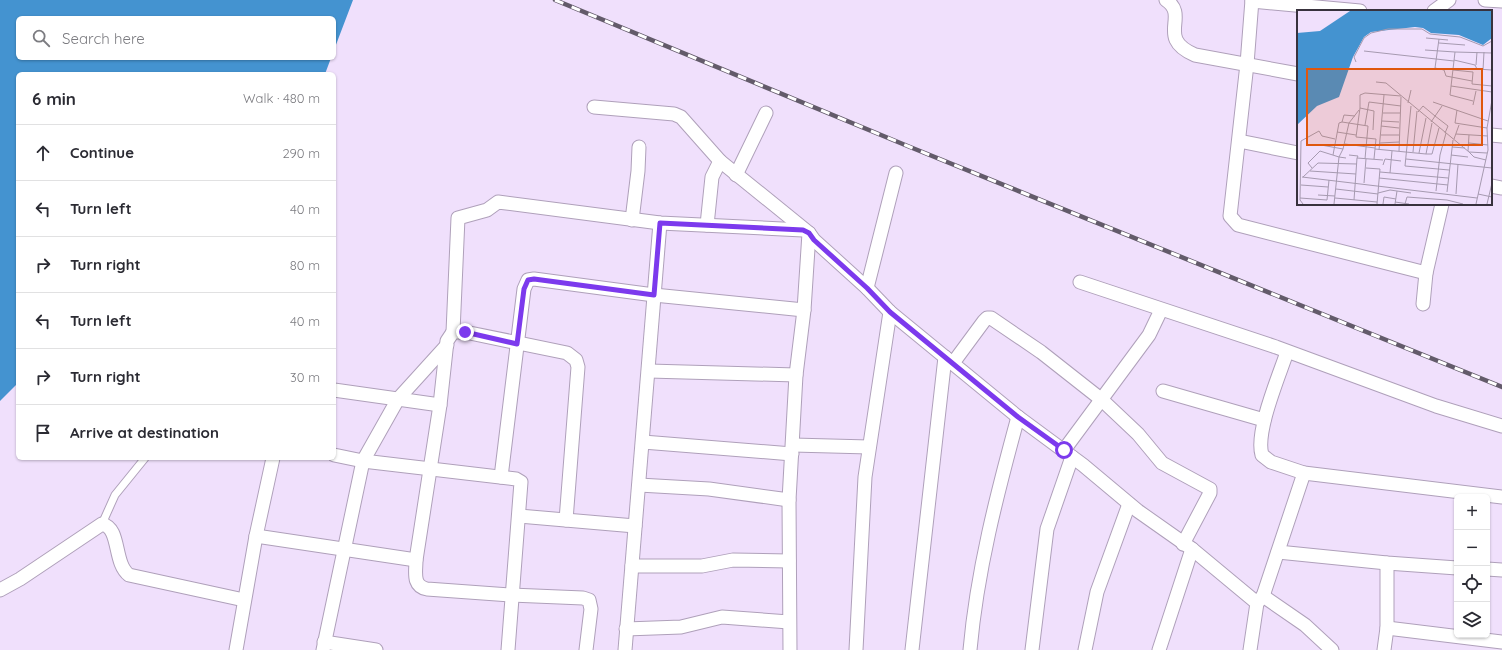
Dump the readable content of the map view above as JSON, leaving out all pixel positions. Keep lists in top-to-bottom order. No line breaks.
{"page":{"search":"Search here","heading":["6 min","Walk · 480 m"],"list":[["Continue","290 m"],["Turn left","40 m"],["Turn right","80 m"],["Turn left","40 m"],["Turn right","30 m"],"Arrive at destination"],"map_buttons":["+","−"]}}
